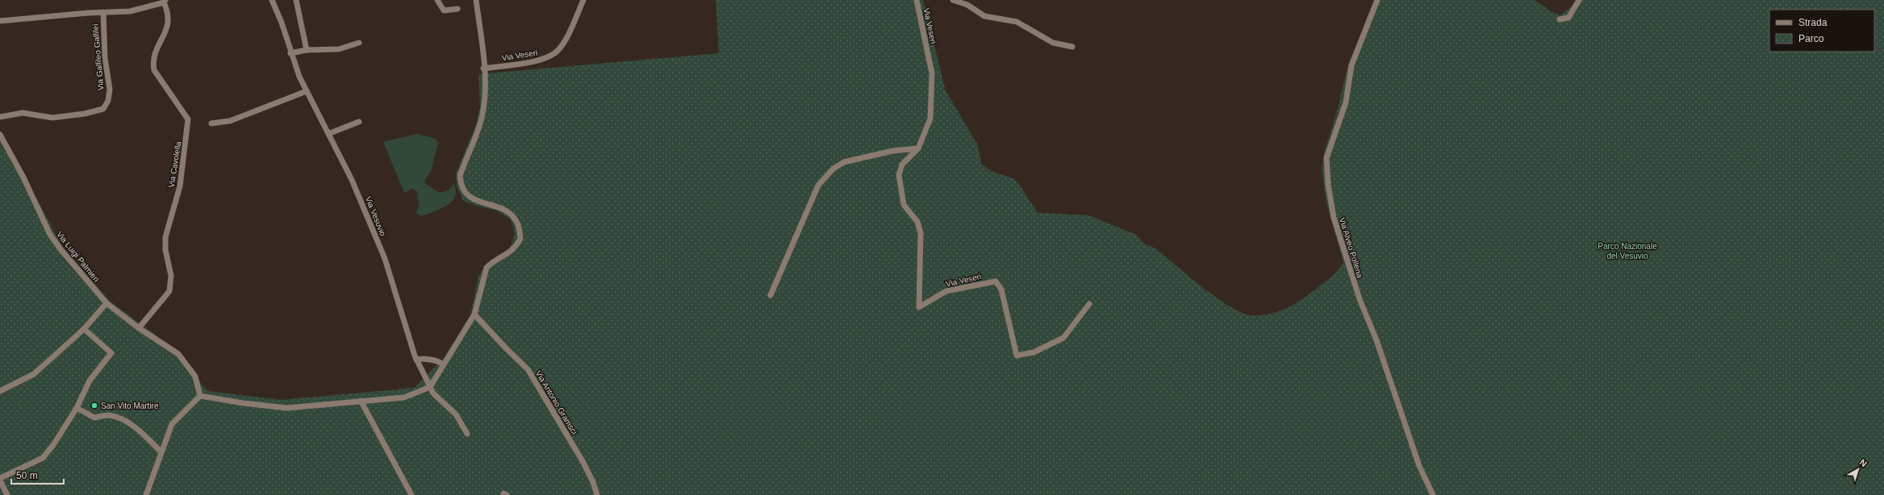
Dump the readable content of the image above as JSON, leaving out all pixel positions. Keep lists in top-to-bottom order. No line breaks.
{"streets":{"street":["Via Veseri","Via Gallileo Gallilei","Via Cavolella","Via Vesuvio","Via Alveo Pollena","Via Luigi Palmieri","Via Antonio Gramsci"]},"parks":["Parco Nazionale del Vesuvio"],"places":["San Vito Martire"],"legend":["Strada","Parco"],"scale_bar":"50 m","north":"top right"}
